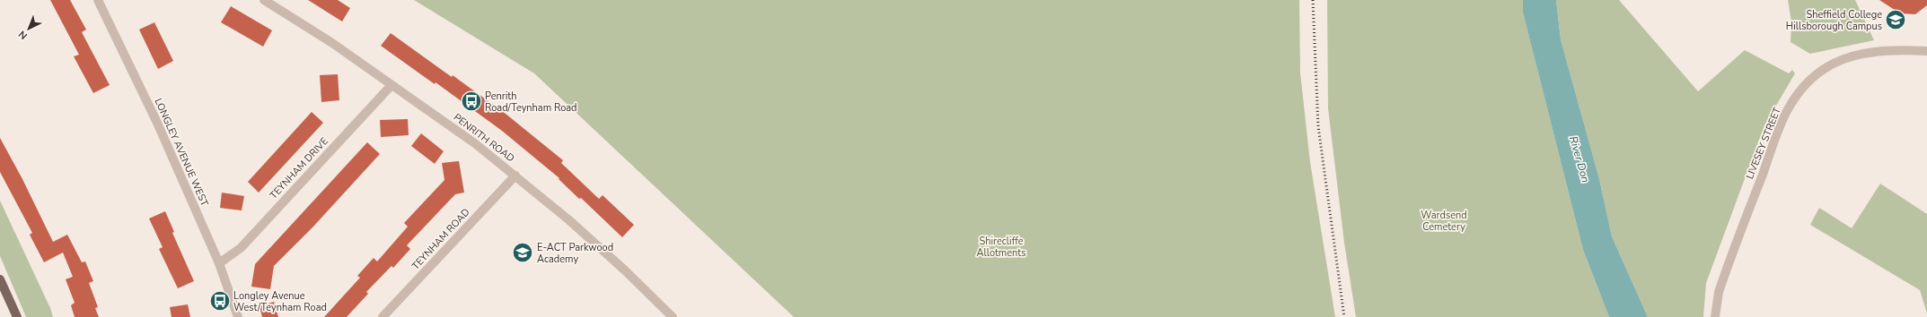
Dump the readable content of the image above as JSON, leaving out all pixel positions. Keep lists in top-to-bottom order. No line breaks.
{"streets":{"street":["PENRITH ROAD","LIVESEY STREET","LONGLEY AVENUE WEST","TEYNHAM DRIVE","TEYNHAM ROAD"]},"crossings":[["PENRITH ROAD","TEYNHAM DRIVE"],["PENRITH ROAD","TEYNHAM ROAD"],["LONGLEY AVENUE WEST","TEYNHAM DRIVE"]],"water":["River Don"],"parks":["Wardsend Cemetery","Shirecliffe Allotments"],"places":{"school or university":["Sheffield College Hillsborough Campus","E-ACT Parkwood Academy"],"bus stop":["Penrith Road/Teynham Road","Longley Avenue West/Teynham Road"]},"north":"bottom left"}
